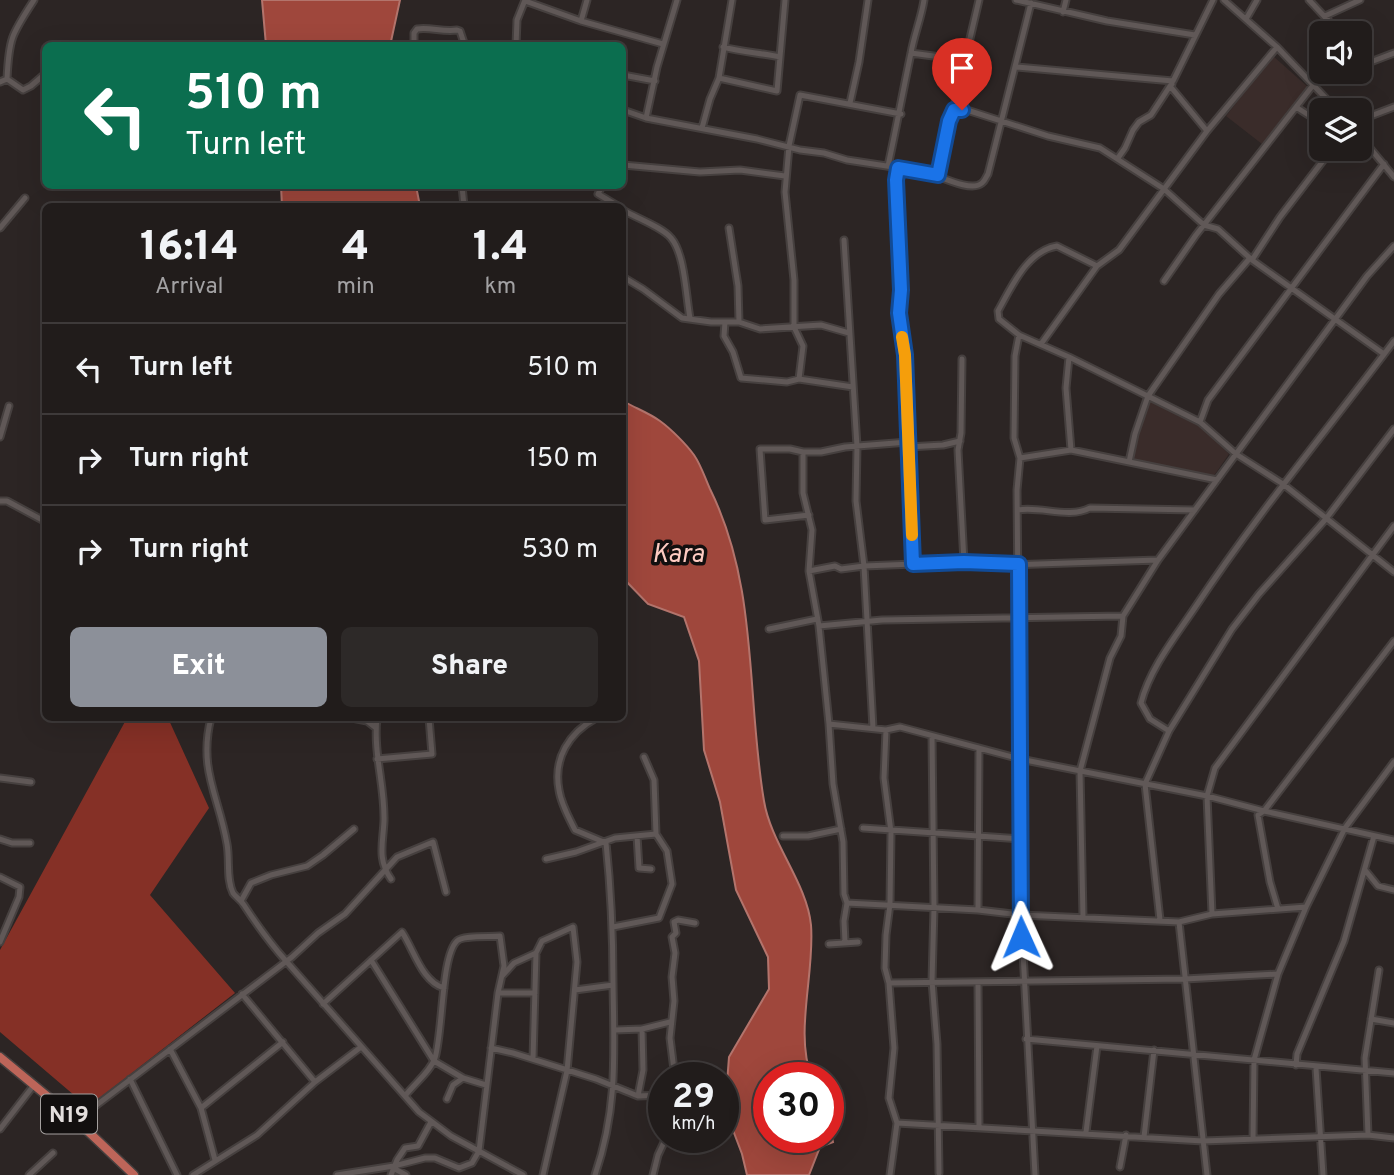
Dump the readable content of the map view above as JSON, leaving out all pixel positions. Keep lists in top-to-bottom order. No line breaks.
{"streets":{"main road":["N19"]},"water":["Kara"],"page":{"turn":["510 m","Turn left"],"eta":["16:14","Arrival","4","min","1.4","km"],"list":[{"name":"Turn left","value":"510 m"},{"name":"Turn right","value":"150 m"},{"name":"Turn right","value":"530 m"}],"buttons":["Exit","Share"],"speed":"29 km/h","limit":"30"}}
